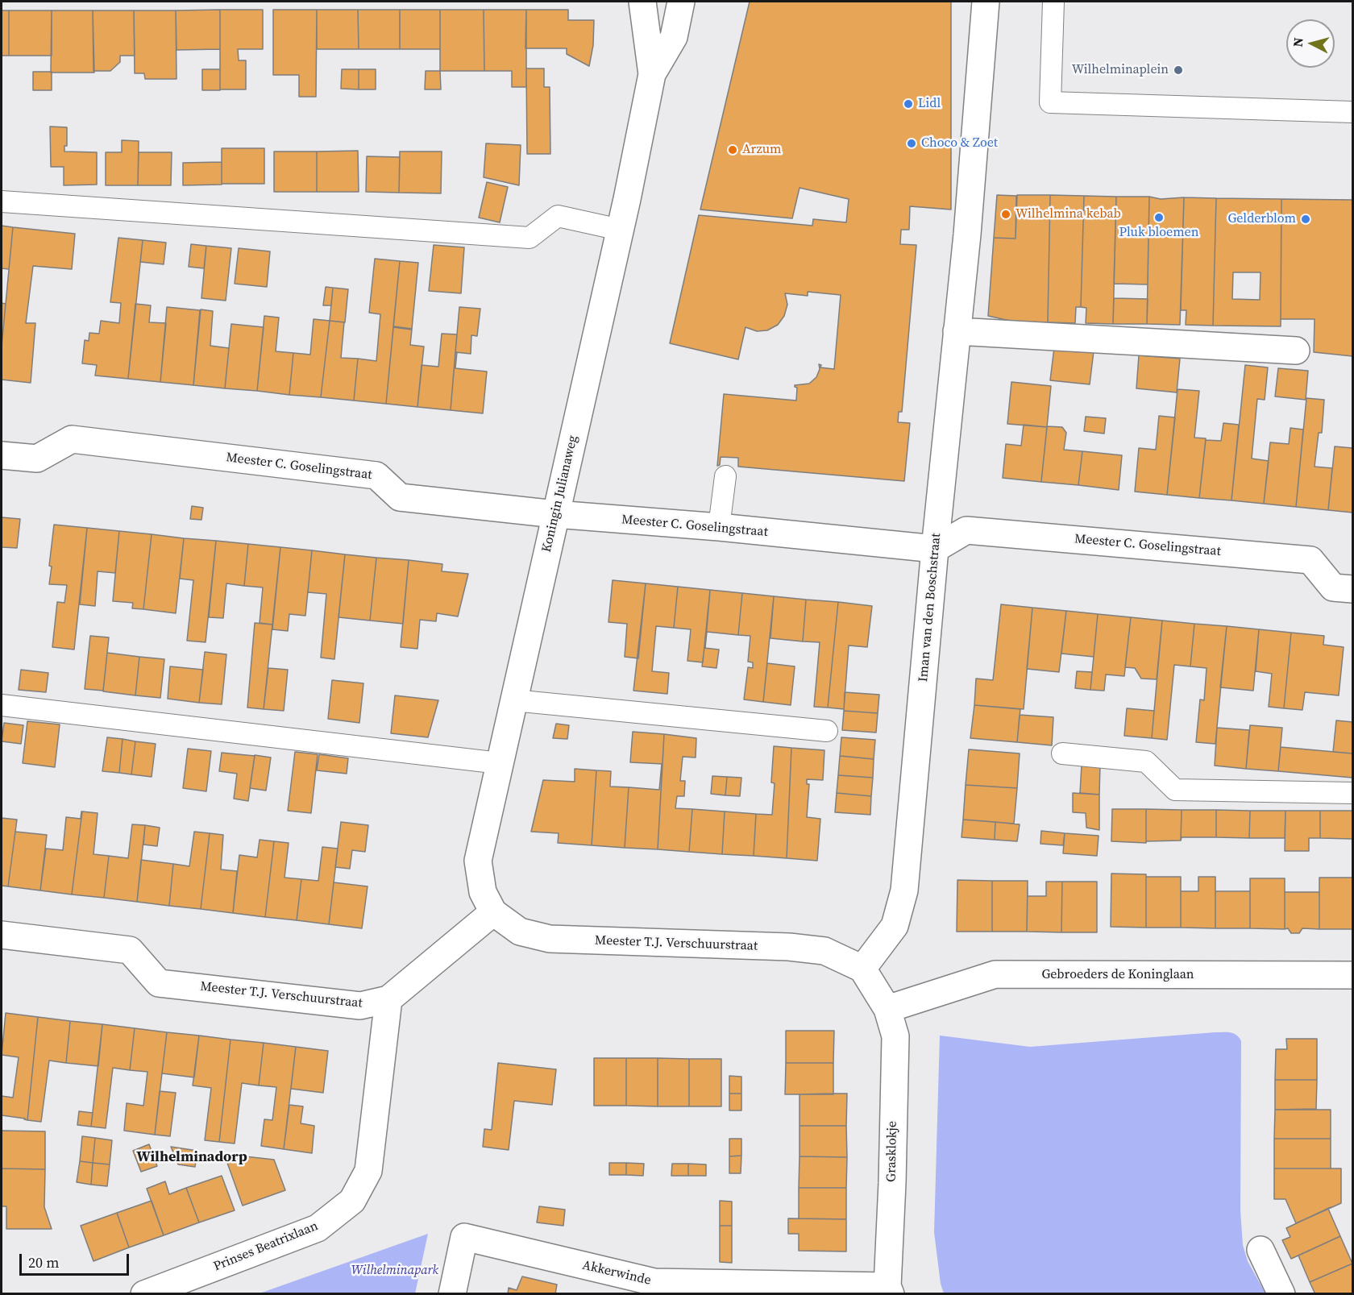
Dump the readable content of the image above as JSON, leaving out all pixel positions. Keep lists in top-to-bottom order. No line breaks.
{"streets":{"street":["Meester C. Goselingstraat","Koningin Julianaweg","Iman van den Boschstraat","Meester T.J. Verschuurstraat","Gebroeders de Koninglaan","Grasklokje","Prinses Beatrixlaan","Akkerwinde"]},"crossings":[["Meester C. Goselingstraat","Koningin Julianaweg"],["Meester C. Goselingstraat","Iman van den Boschstraat"],["Koningin Julianaweg","Meester T.J. Verschuurstraat"],["Iman van den Boschstraat","Meester T.J. Verschuurstraat"],["Meester T.J. Verschuurstraat","Prinses Beatrixlaan"],["Gebroeders de Koninglaan","Grasklokje"],["Grasklokje","Akkerwinde"]],"districts":["Wilhelminadorp"],"parks":["Wilhelminapark"],"places":["Wilhelminaplein","Lidl","Choco & Zoet","Arzum","Wilhelmina kebab","Pluk bloemen","Gelderblom"],"scale_bar":"20 m","north":"left"}
